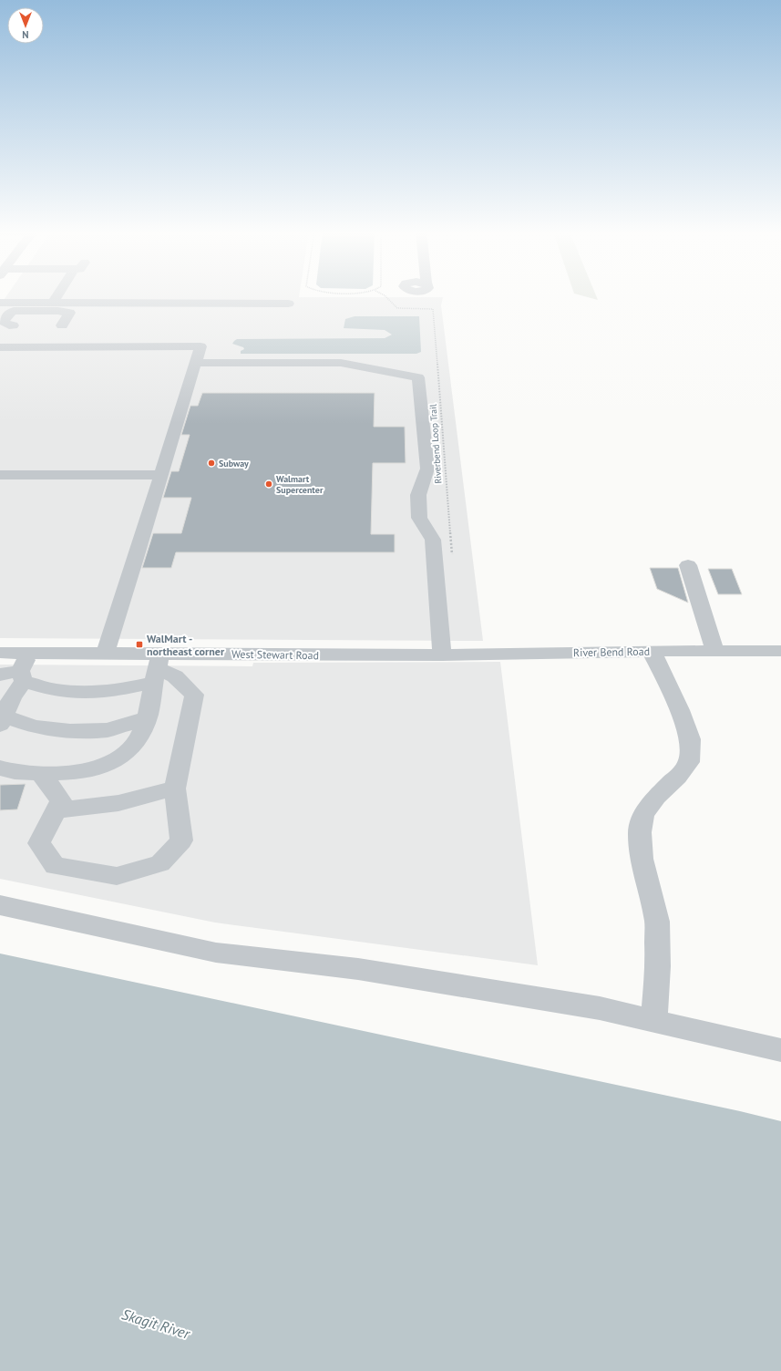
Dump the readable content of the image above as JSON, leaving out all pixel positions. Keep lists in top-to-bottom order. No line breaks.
{"streets":{"street":["River Bend Road","West Stewart Road"],"path":["Riverbend Loop Trail"]},"crossings":[["River Bend Road","West Stewart Road"]],"water":["Skagit River"],"places":{"other":["Subway","Walmart Supercenter"],"transit":["WalMart - northeast corner"]},"north":"bottom"}
